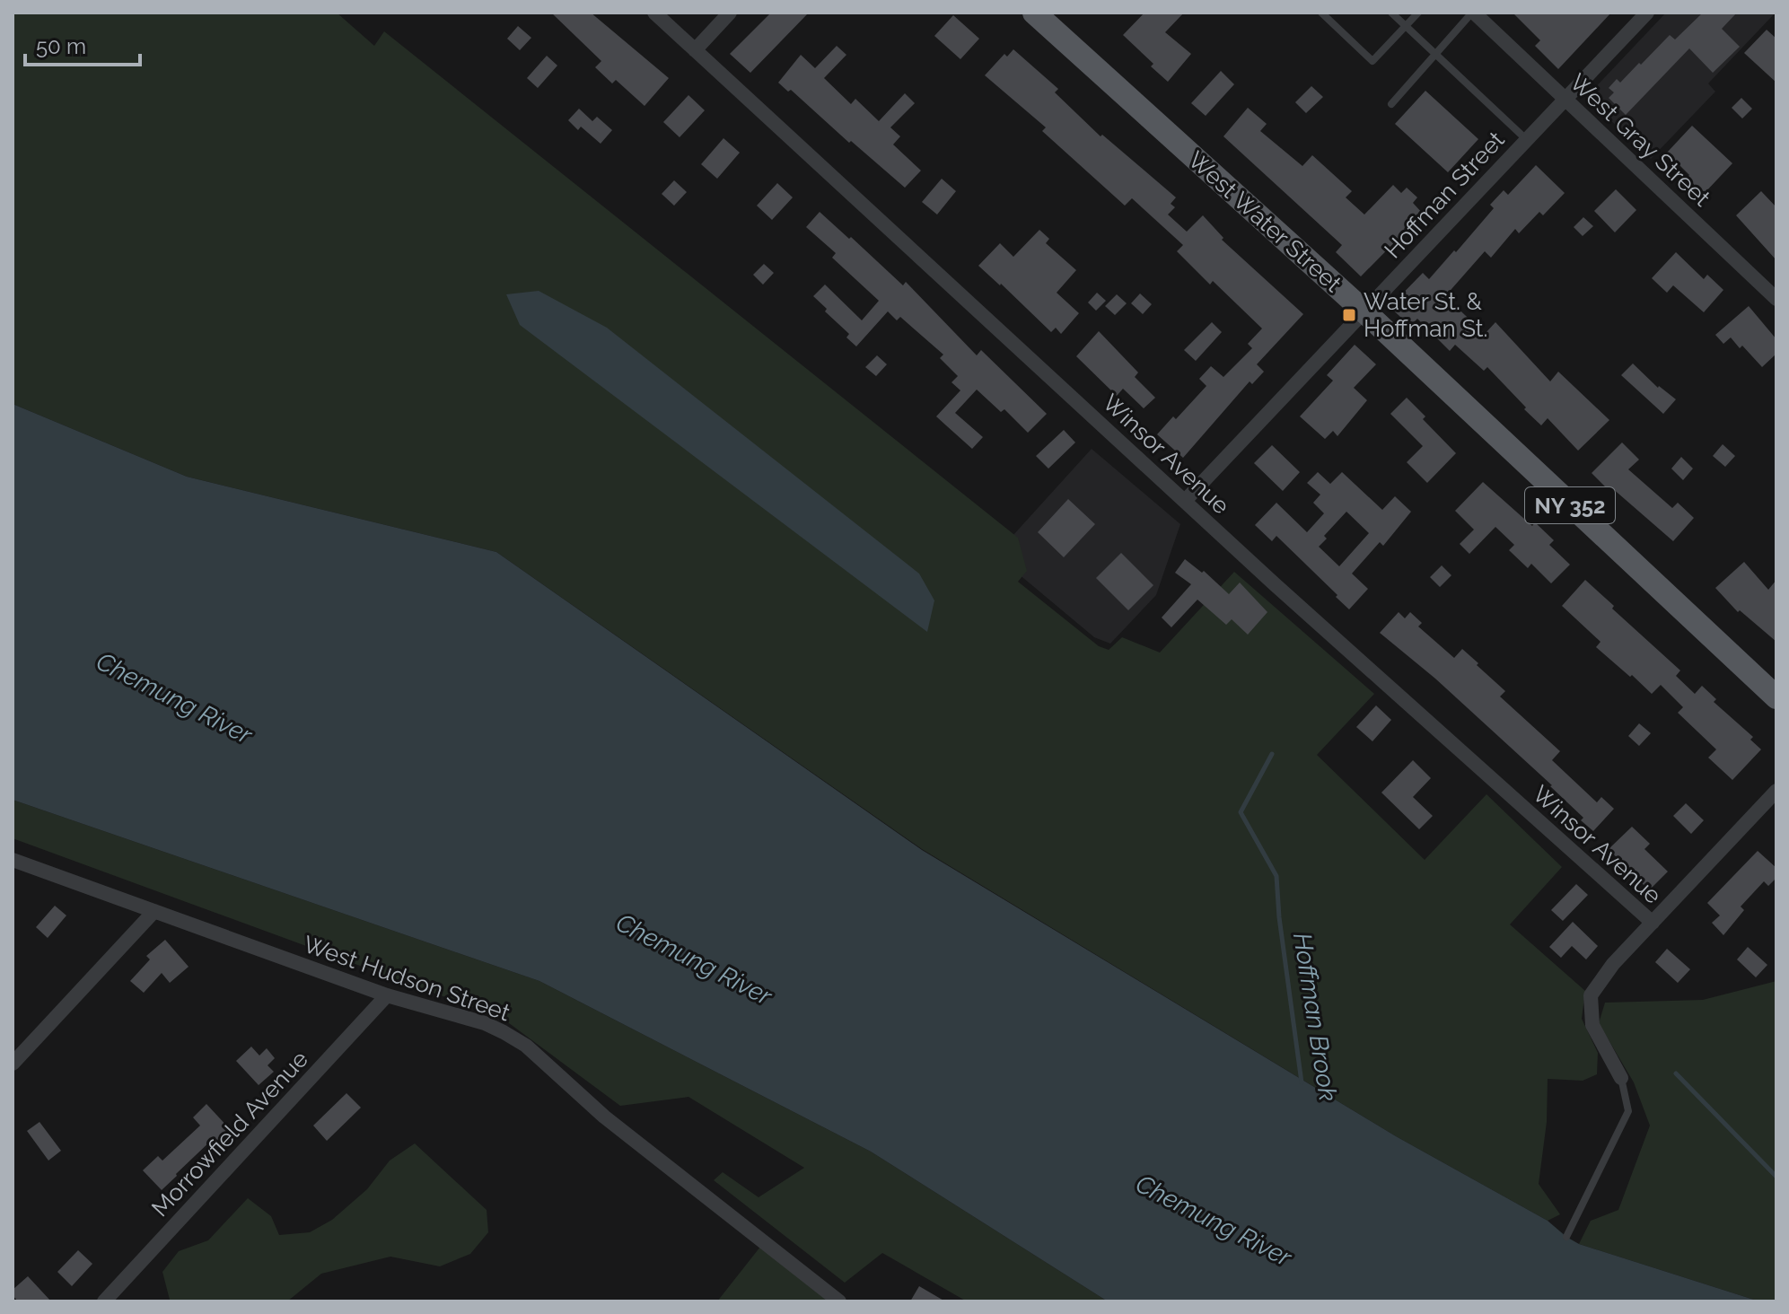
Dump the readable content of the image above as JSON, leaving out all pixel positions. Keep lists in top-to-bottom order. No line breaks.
{"streets":{"main road":["West Water Street","NY 352"],"street":["West Gray Street","Hoffman Street","Winsor Avenue","West Hudson Street","Morrowfield Avenue"]},"crossings":[["West Gray Street","Hoffman Street"],["Hoffman Street","West Water Street"],["Hoffman Street","Winsor Avenue"],["West Hudson Street","Morrowfield Avenue"]],"water":["Chemung River","Hoffman Brook"],"places":{"transit":["Water St. & Hoffman St."]},"scale_bar":"50 m"}
